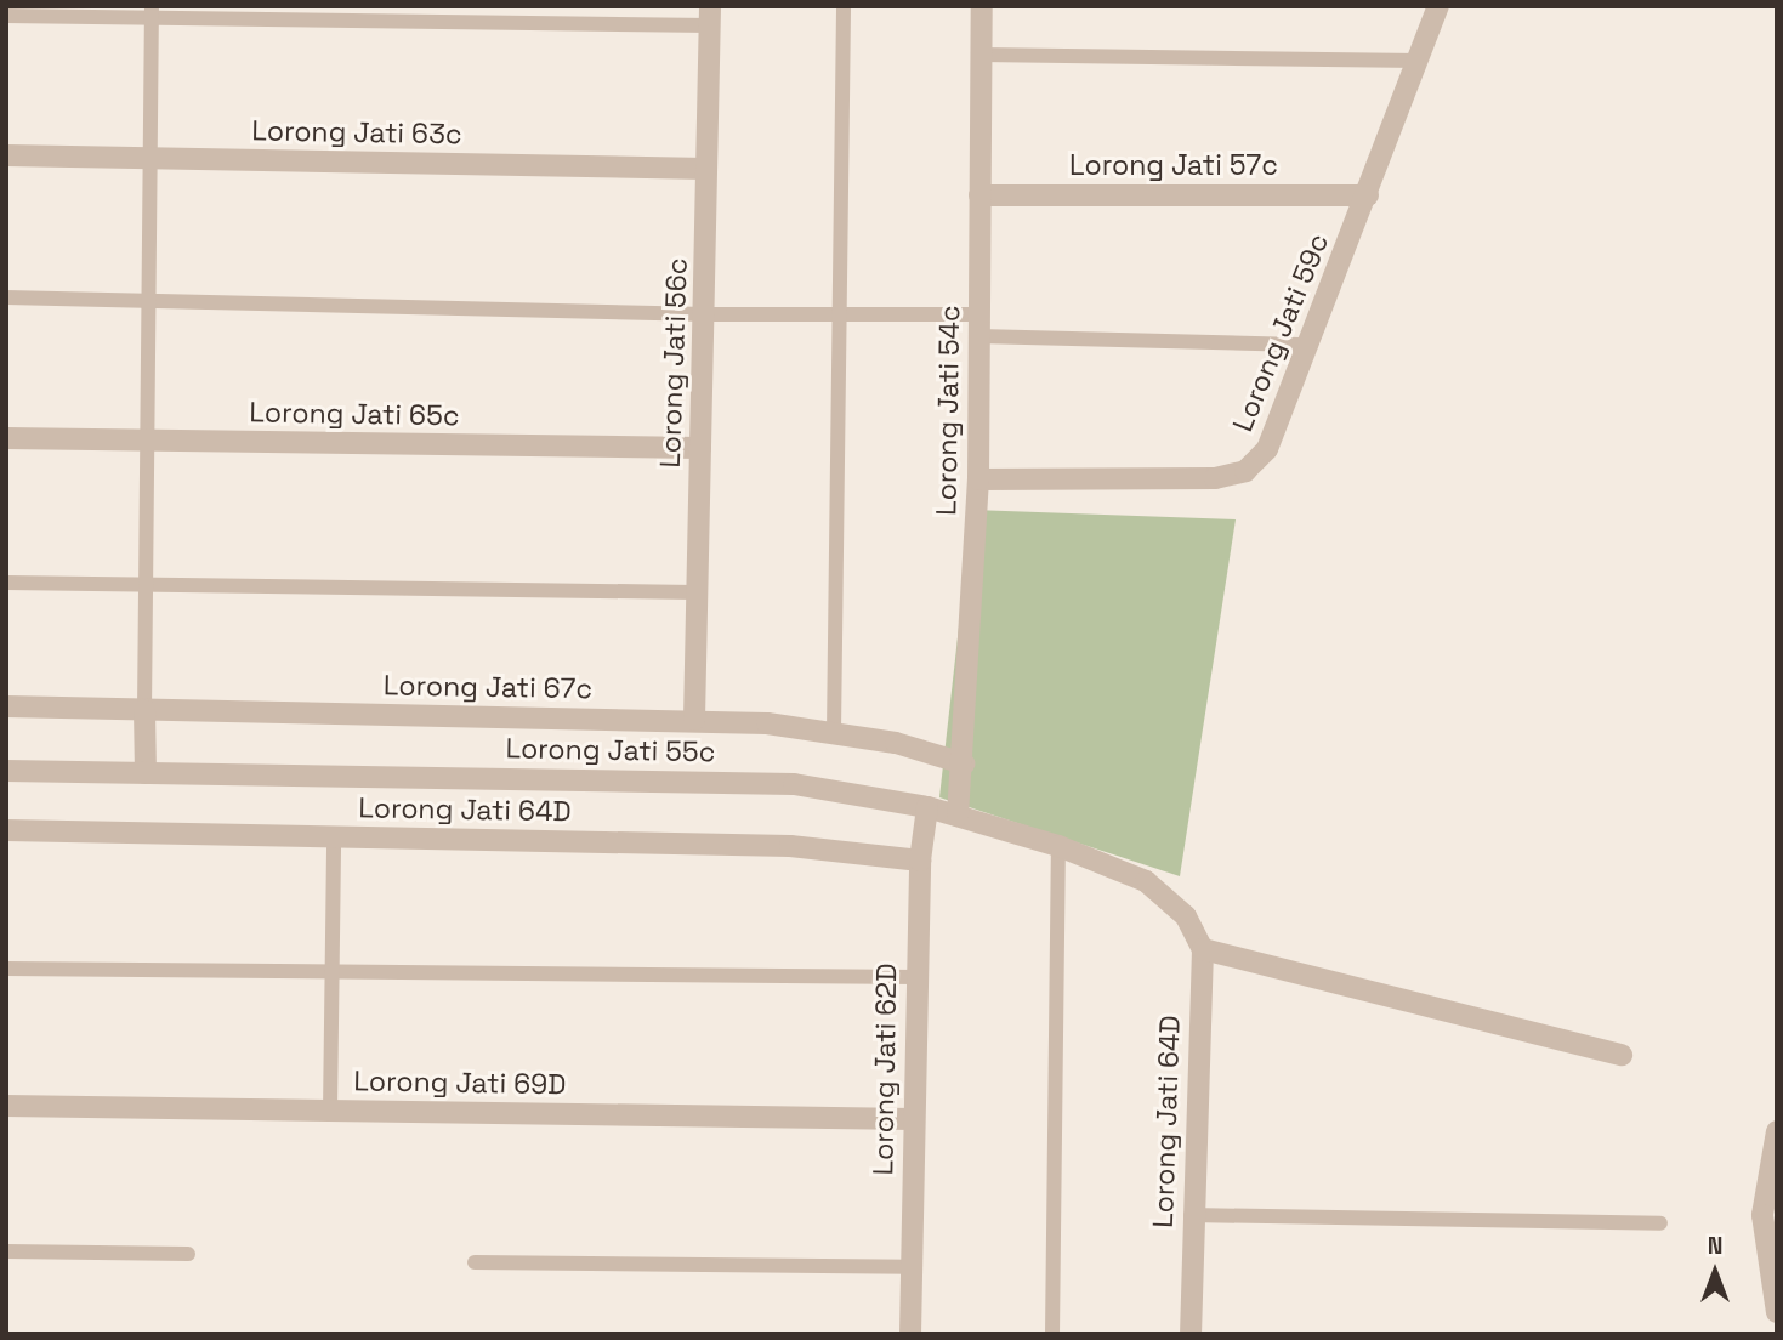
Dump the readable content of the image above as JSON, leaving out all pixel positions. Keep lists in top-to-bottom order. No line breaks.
{"streets":{"street":["Lorong Jati 63c","Lorong Jati 57c","Lorong Jati 59c","Lorong Jati 56c","Lorong Jati 54c","Lorong Jati 65c","Lorong Jati 67c","Lorong Jati 55c","Lorong Jati 64D","Lorong Jati 62D","Lorong Jati 69D"]},"crossings":[["Lorong Jati 63c","Lorong Jati 56c"],["Lorong Jati 57c","Lorong Jati 59c"],["Lorong Jati 57c","Lorong Jati 54c"],["Lorong Jati 59c","Lorong Jati 54c"],["Lorong Jati 56c","Lorong Jati 65c"],["Lorong Jati 56c","Lorong Jati 67c"],["Lorong Jati 54c","Lorong Jati 67c"],["Lorong Jati 54c","Lorong Jati 55c"],["Lorong Jati 55c","Lorong Jati 64D"],["Lorong Jati 55c","Lorong Jati 62D"],["Lorong Jati 64D","Lorong Jati 62D"],["Lorong Jati 62D","Lorong Jati 69D"]],"north":"top"}
